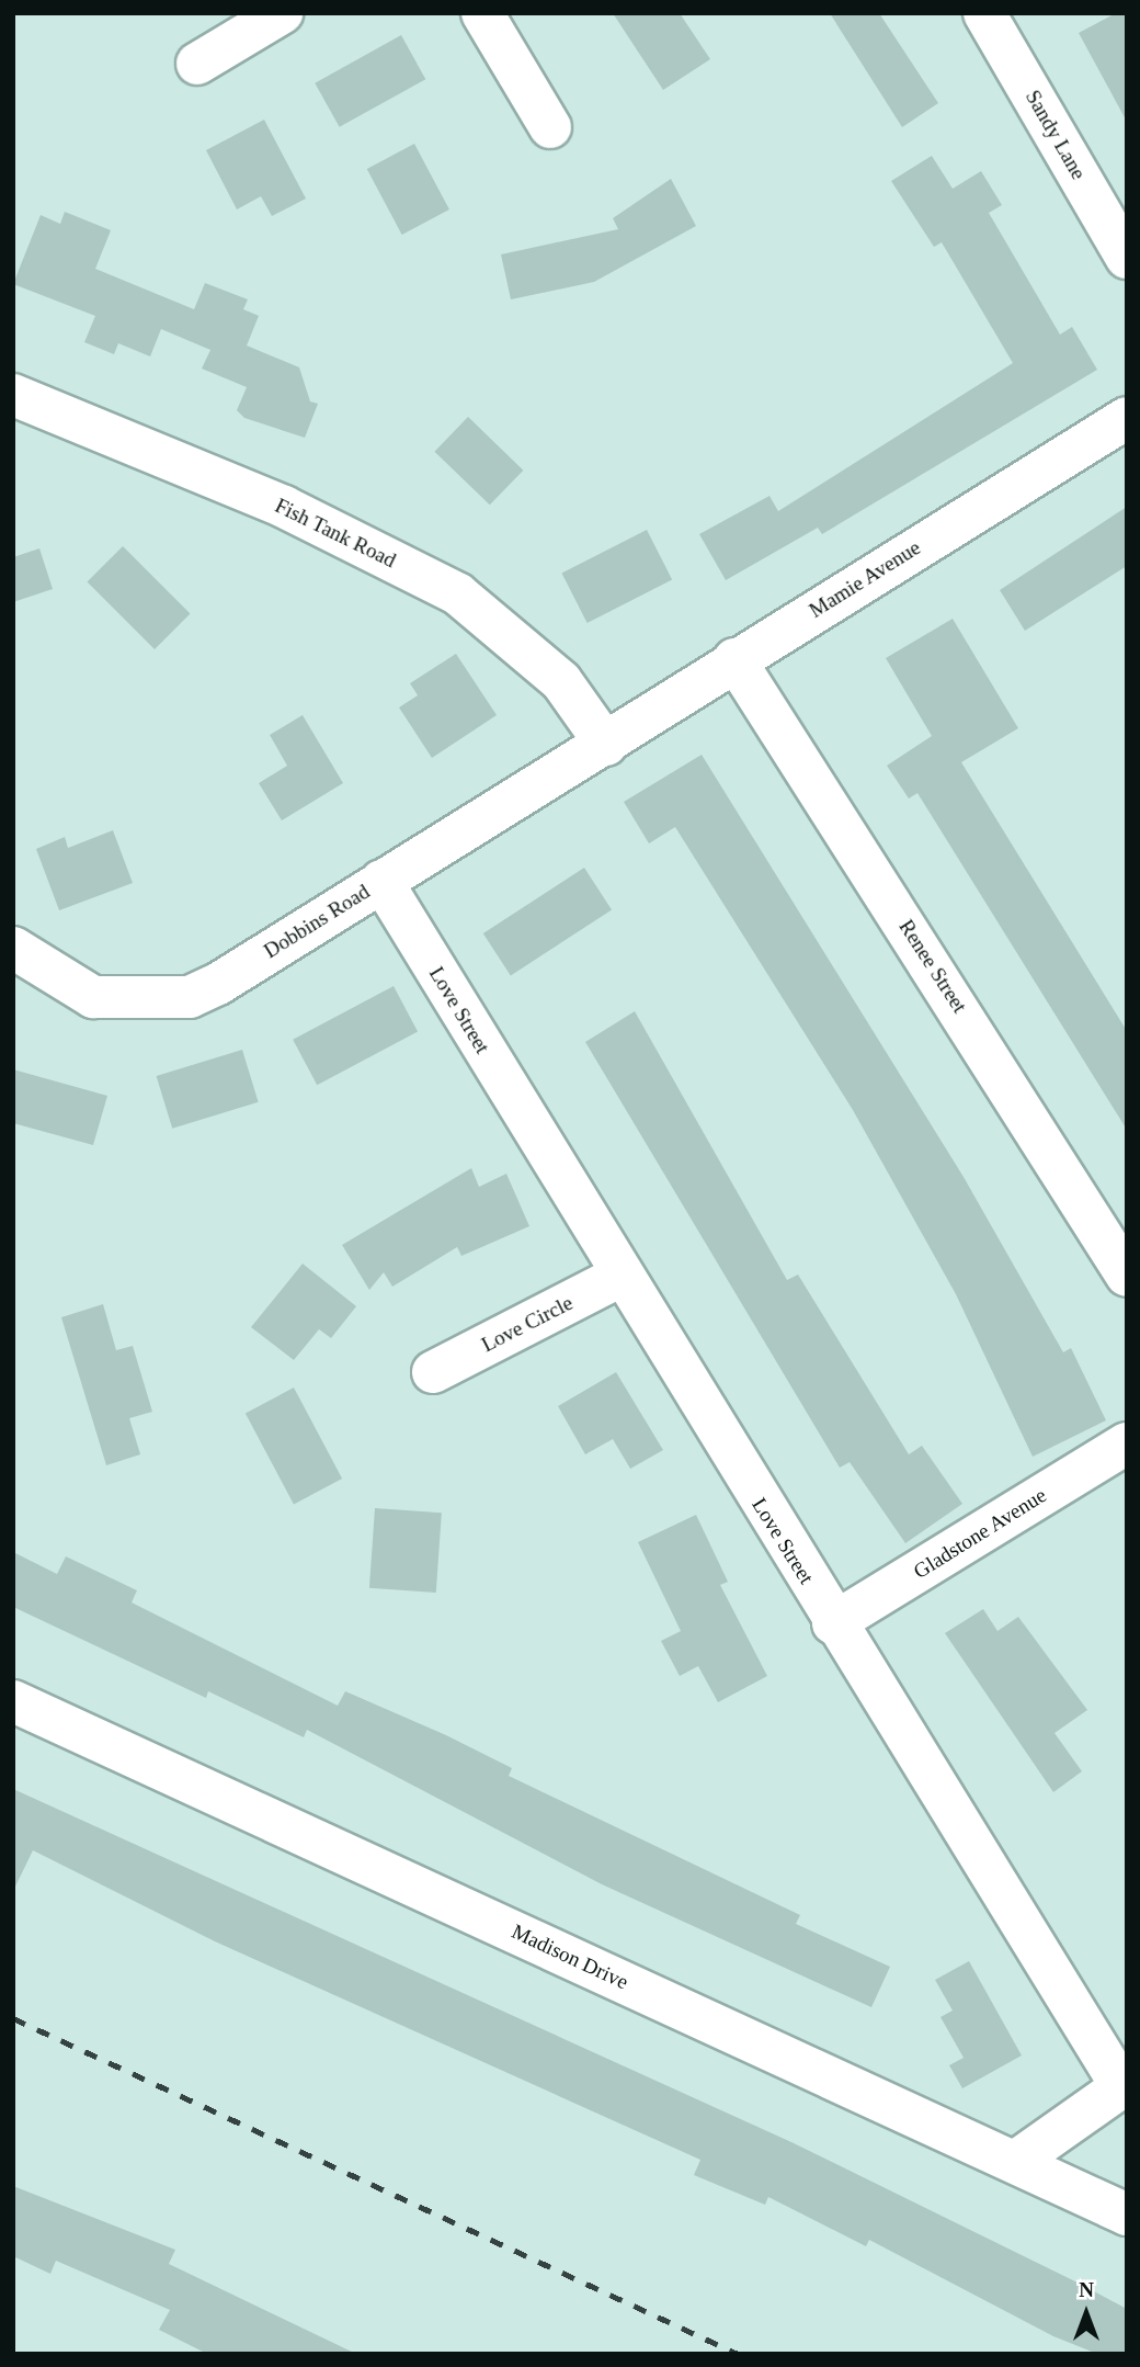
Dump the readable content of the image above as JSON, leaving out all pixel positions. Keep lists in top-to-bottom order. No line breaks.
{"streets":{"street":["Sandy Lane","Fish Tank Road","Mamie Avenue","Dobbins Road","Renee Street","Love Street","Love Circle","Gladstone Avenue","Madison Drive"]},"crossings":[["Fish Tank Road","Mamie Avenue"],["Fish Tank Road","Dobbins Road"],["Mamie Avenue","Dobbins Road"],["Mamie Avenue","Renee Street"],["Dobbins Road","Love Street"],["Love Street","Love Circle"],["Love Street","Gladstone Avenue"],["Love Street","Madison Drive"]],"north":"top"}
